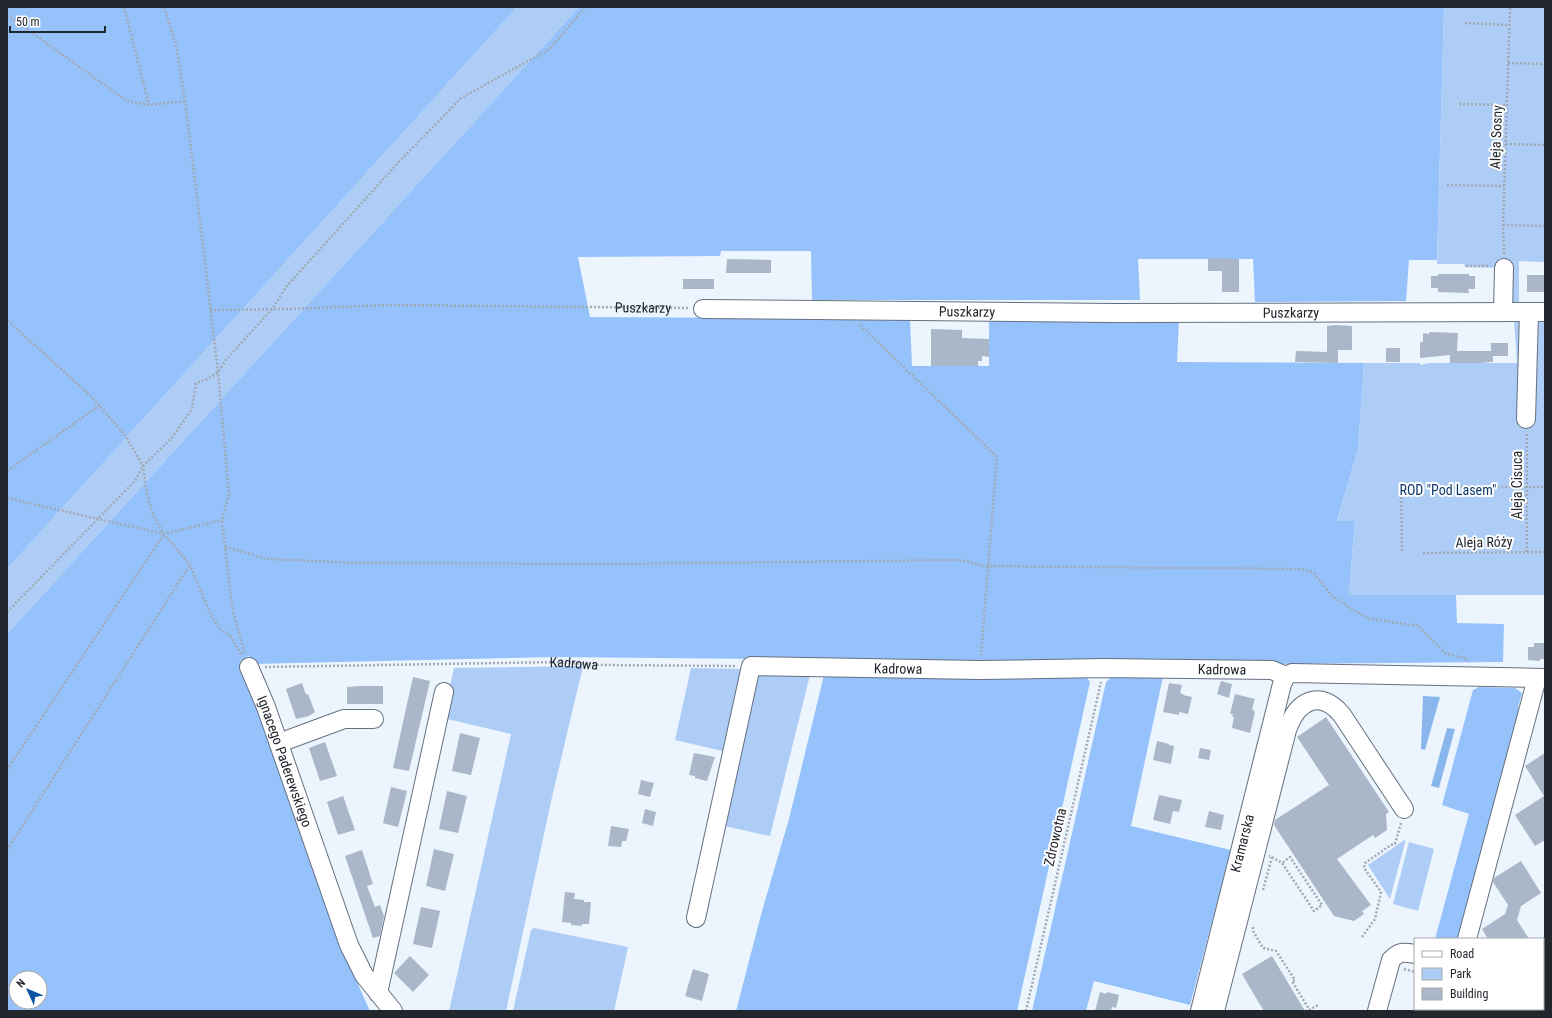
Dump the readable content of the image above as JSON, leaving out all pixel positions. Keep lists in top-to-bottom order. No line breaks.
{"streets":{"street":["Puszkarzy","Kadrowa","Ignacego Paderewskiego","Kramarska"],"path":["Aleja Sosny","Aleja Cisuca","Aleja Róży","Zdrowotna"]},"crossings":[["Aleja Cisuca","Aleja Róży"],["Kadrowa","Ignacego Paderewskiego"],["Kadrowa","Zdrowotna"],["Kadrowa","Kramarska"]],"parks":["ROD \"Pod Lasem\""],"legend":["Road","Park","Building"],"scale_bar":"50 m","north":"top left"}
